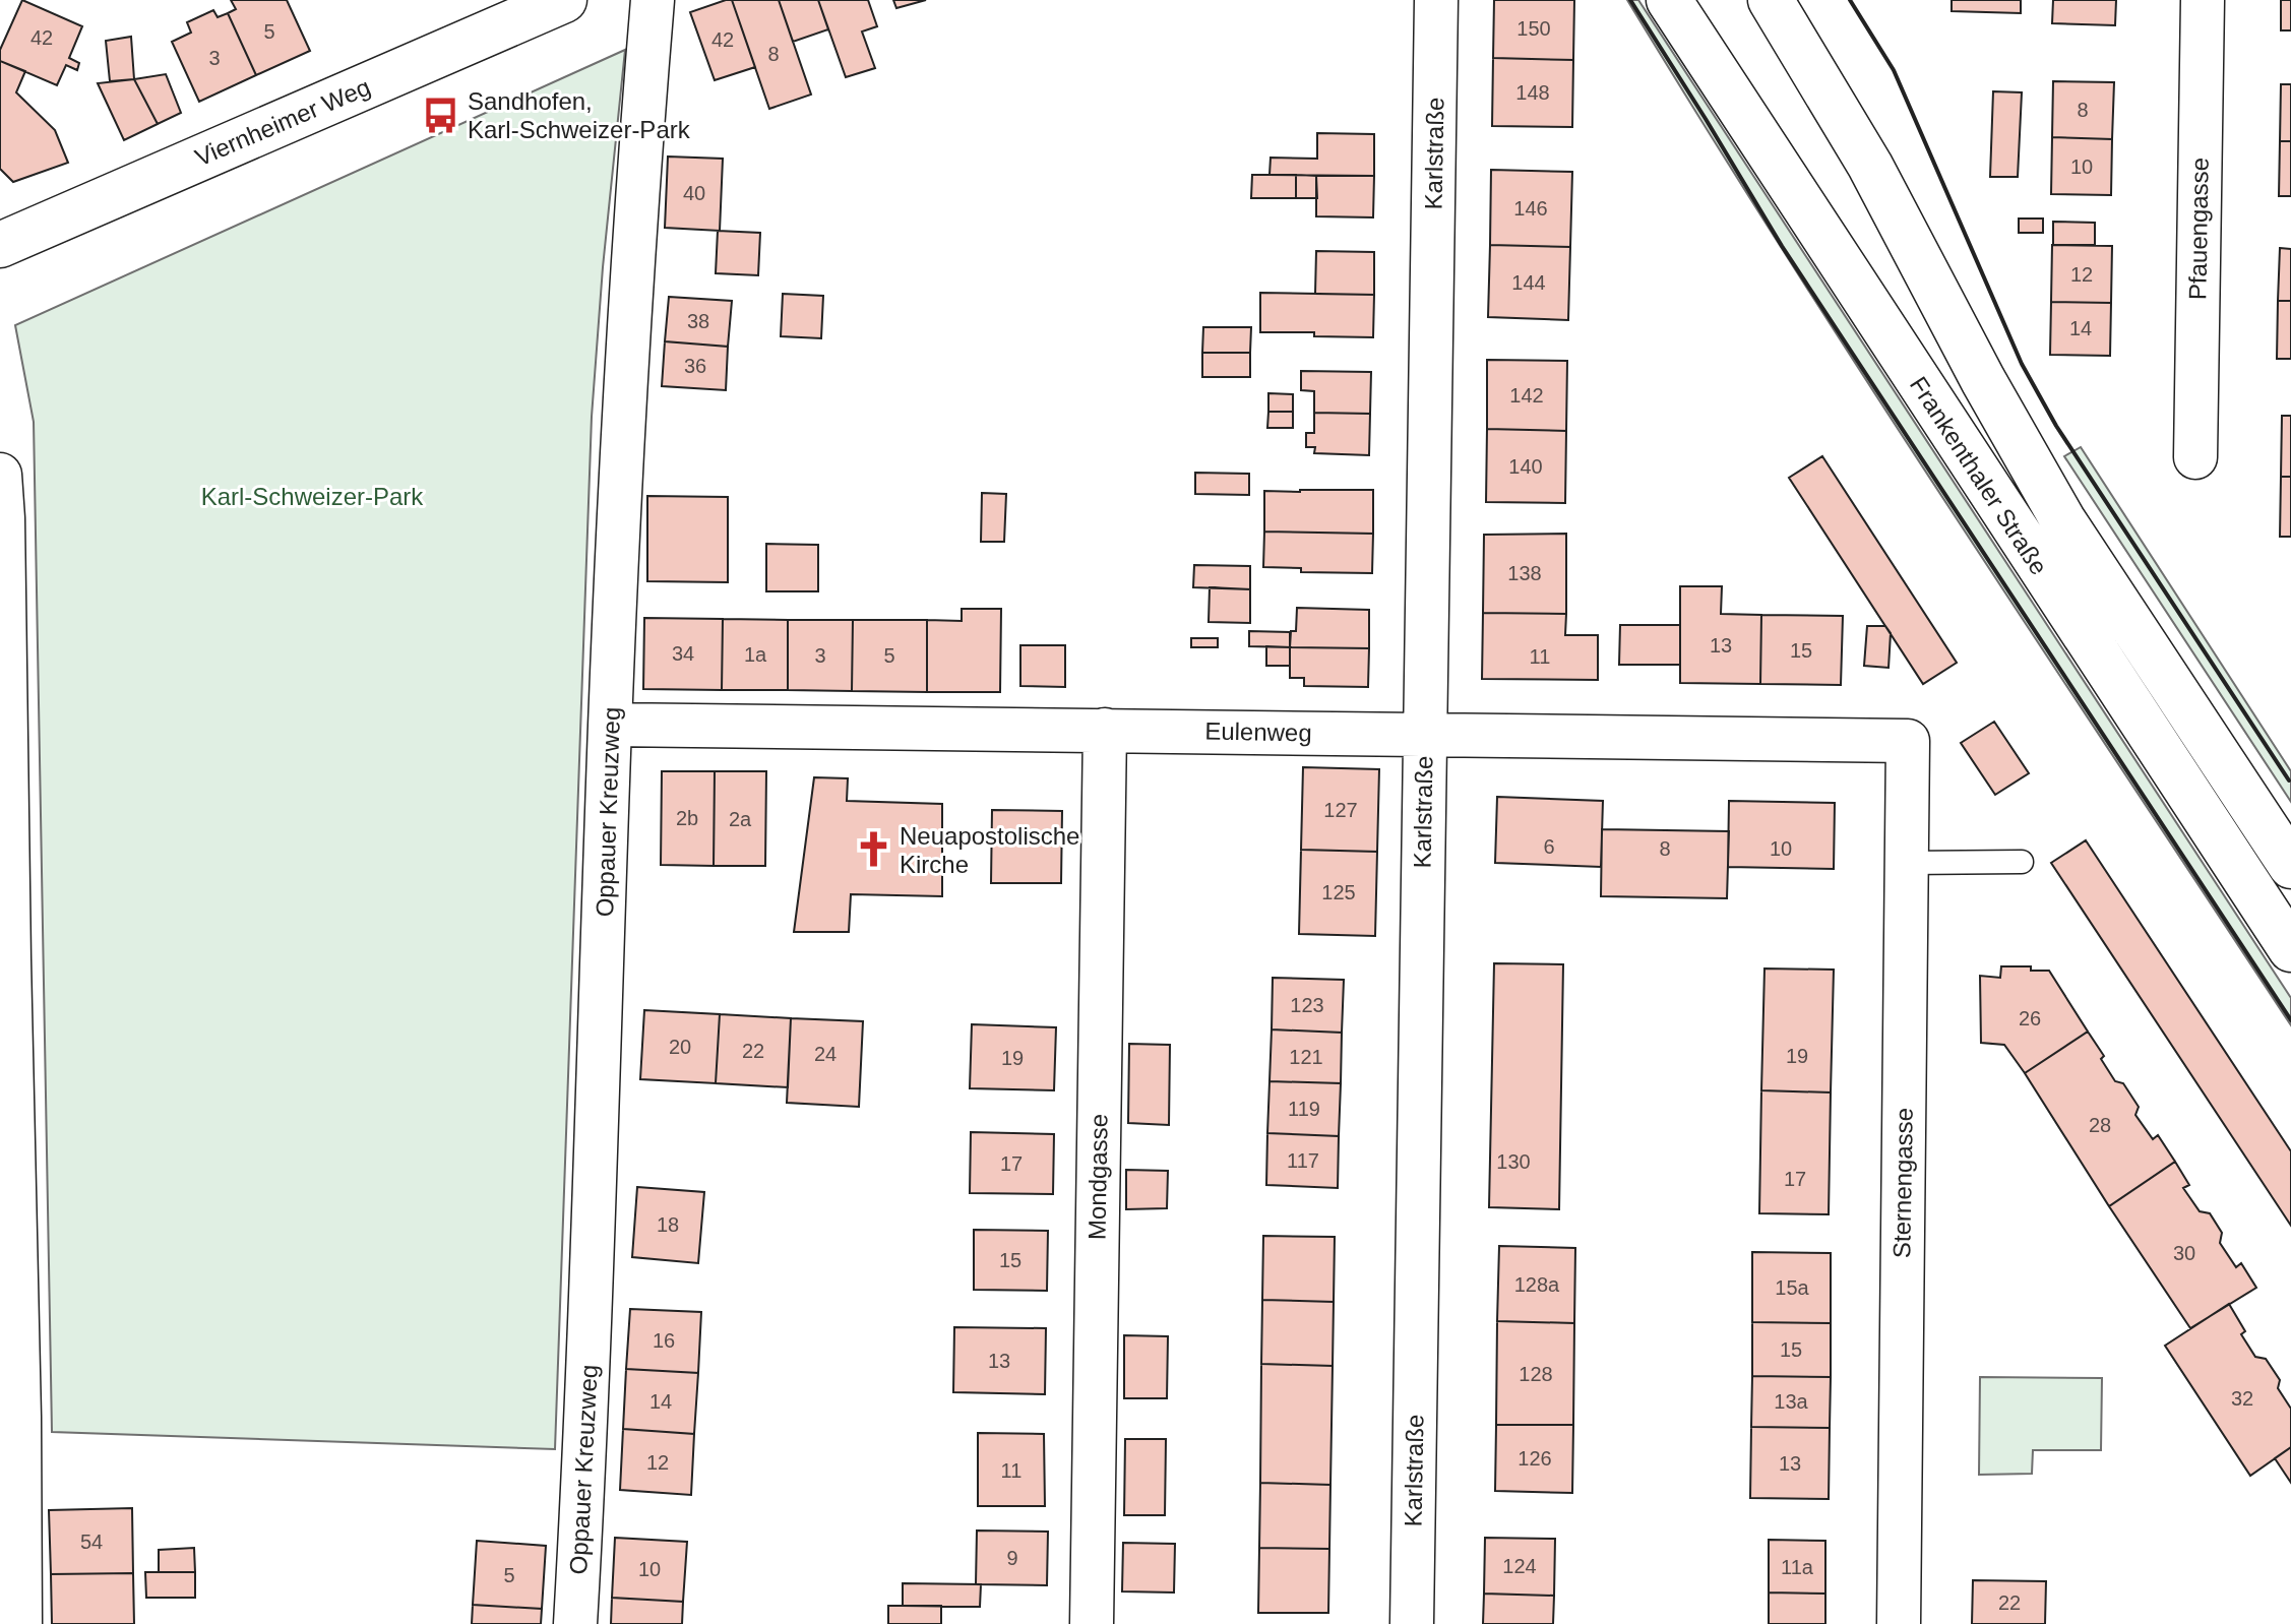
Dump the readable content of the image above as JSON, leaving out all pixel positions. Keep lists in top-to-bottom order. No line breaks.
{"streets":{"main road":["Viernheimer Weg","Frankenthaler Straße"],"street":["Karlstraße","Pfauengasse","Eulenweg","Oppauer Kreuzweg","Mondgasse","Sternengasse"]},"crossings":[["Karlstraße","Eulenweg"],["Eulenweg","Oppauer Kreuzweg"],["Eulenweg","Mondgasse"],["Eulenweg","Sternengasse"]],"parks":["Karl-Schweizer-Park"],"places":{"bus stop":["Sandhofen, Karl-Schweizer-Park"],"church":["Neuapostolische Kirche"]},"house_numbers":["150","5","42","42","8","3","148","8","10","40","146","12","144","38","14","36","142","140","138","13","15","34","1a","3","5","11","127","2b","2a","6","8","10","125","123","26","20","22","24","19","121","19","119","28","117","130","17","17","18","30","15","128a","15a","16","15","13","128","32","14","13a","126","12","13","11","54","9","124","11a","10","5","22"]}
